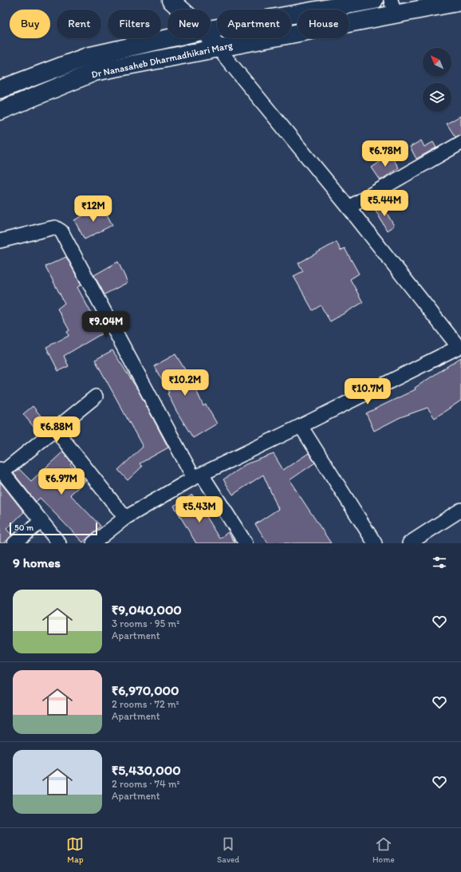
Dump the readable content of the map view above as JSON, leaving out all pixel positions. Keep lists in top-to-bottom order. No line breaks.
{"streets":{"main road":["Dr Nanasaheb Dharmadhikari Marg"]},"scale_bar":"50 m","north":"top left","page":{"chip":["Buy","Rent","Filters","New","Apartment","House"],"price":["₹6.78M","₹5.44M","₹12M","₹9.04M","₹10.2M","₹10.7M","₹6.88M","₹6.97M","₹5.43M"],"scale":"50 m","heading":"9 homes","list":[{"name":"₹9,040,000","note":"3 rooms · 95 m² · Apartment"},{"name":"₹6,970,000","note":"2 rooms · 72 m² · Apartment"},{"name":"₹5,430,000","note":"2 rooms · 74 m² · Apartment"}],"tabs":["Map","Saved","Home"]}}
